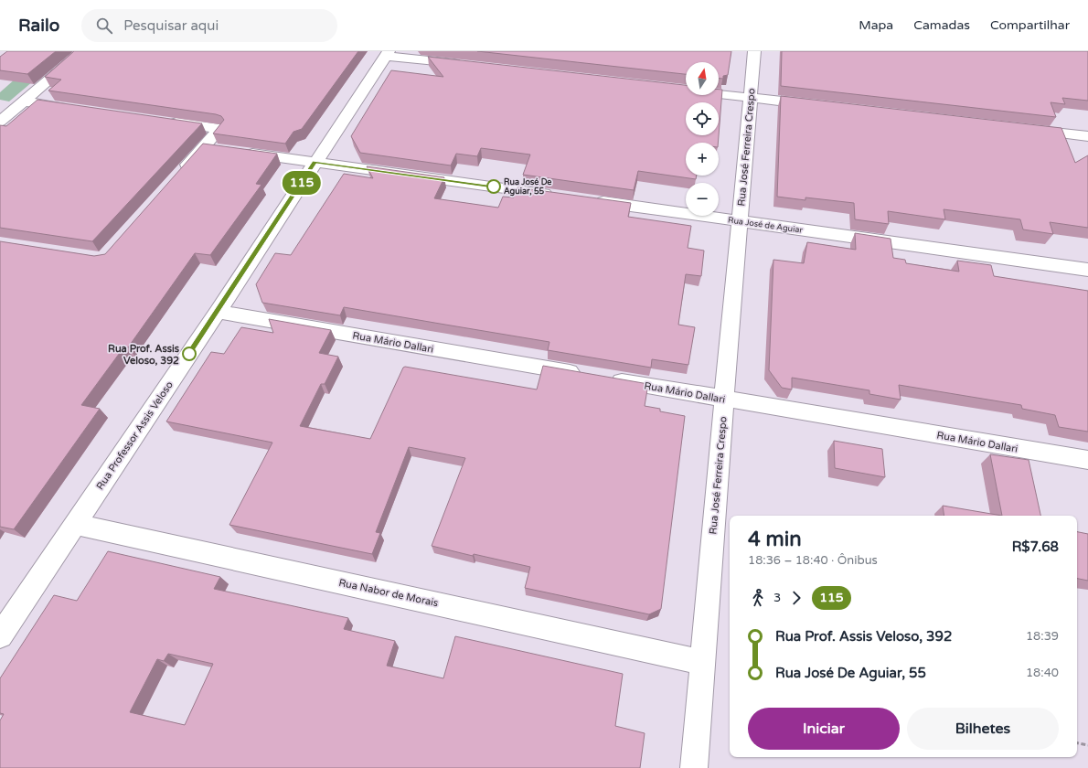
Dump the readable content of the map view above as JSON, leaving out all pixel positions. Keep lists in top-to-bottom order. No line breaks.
{"streets":{"street":["Rua José Ferreira Crespo","Rua José de Aguiar","Rua Mário Dallari","Rua Professor Assis Veloso","Rua Nabor de Morais"]},"crossings":[["Rua José Ferreira Crespo","Rua José de Aguiar"],["Rua José Ferreira Crespo","Rua Mário Dallari"],["Rua José Ferreira Crespo","Rua Nabor de Morais"],["Rua Mário Dallari","Rua Professor Assis Veloso"],["Rua Professor Assis Veloso","Rua Nabor de Morais"]],"places":["Rua José De Aguiar, 55","Rua Prof. Assis Veloso, 392"],"lines":["bus line 115"],"north":"top","page":{"header":"Railo","search":"Pesquisar aqui","nav":["Mapa","Camadas","Compartilhar"],"on_map":"115","map_buttons":["+","−"],"heading":["4 min","18:36 – 18:40 · Ônibus","R$7.68"],"legs":["3","115"],"list":[{"name":"Rua Prof. Assis Veloso, 392","value":"18:39"},{"name":"Rua José De Aguiar, 55","value":"18:40"}],"buttons":["Iniciar","Bilhetes"]}}
